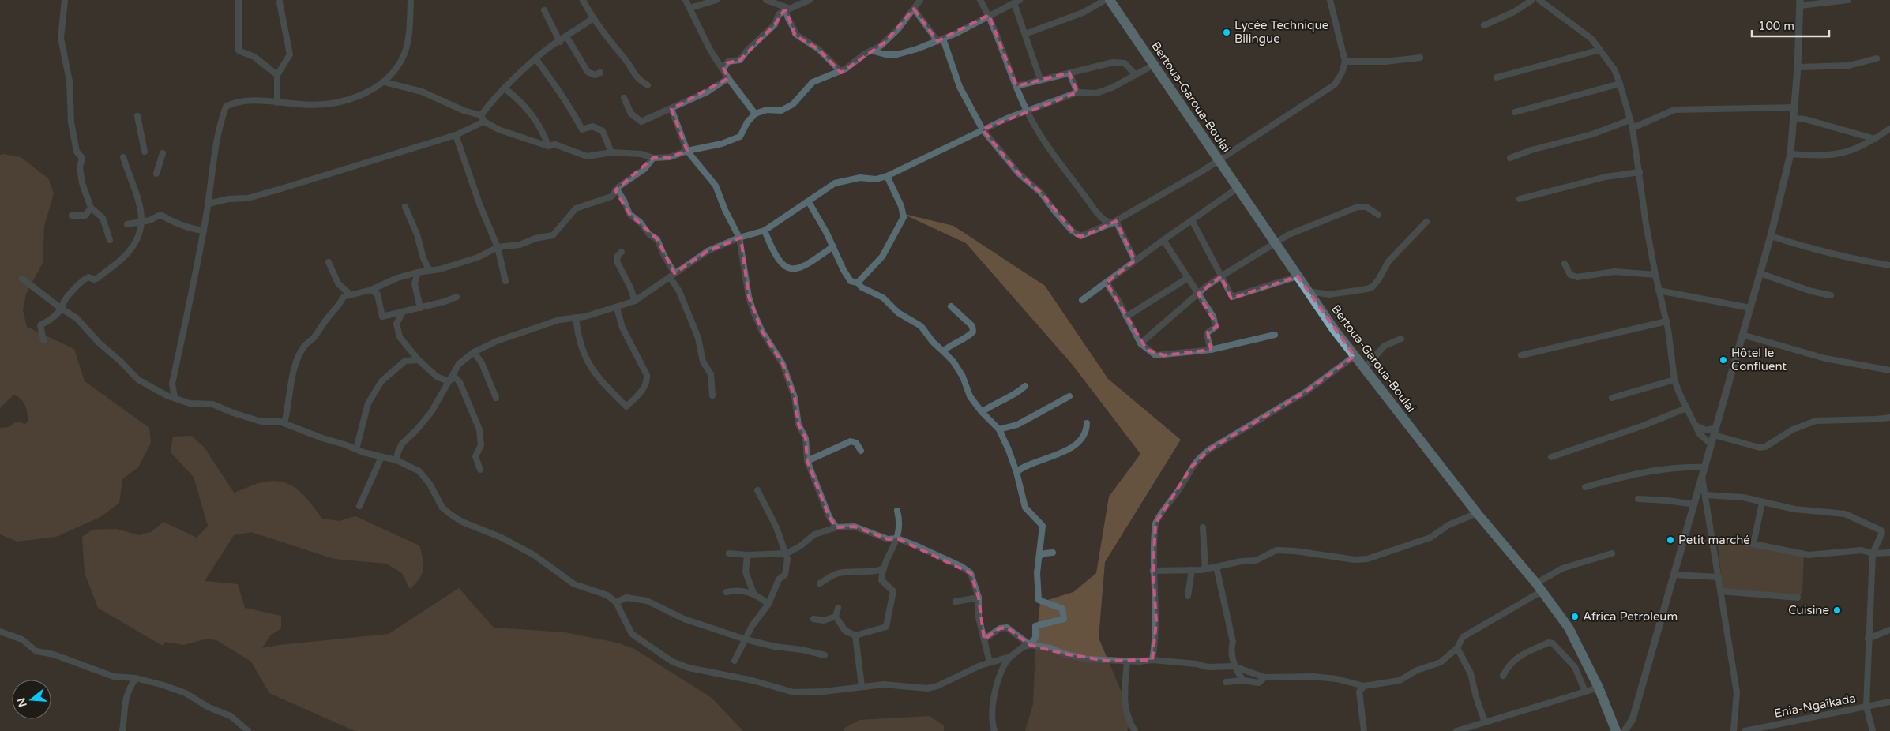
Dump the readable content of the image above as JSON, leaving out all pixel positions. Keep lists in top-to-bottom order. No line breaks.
{"streets":{"highway":["Bertoua-Garoua-Boulai"],"street":["Enia-Ngaîkada"]},"places":["Lycée Technique Bilingue","Hôtel le Confluent","Petit marché","Cuisine","Africa Petroleum"],"scale_bar":"100 m","north":"left"}
